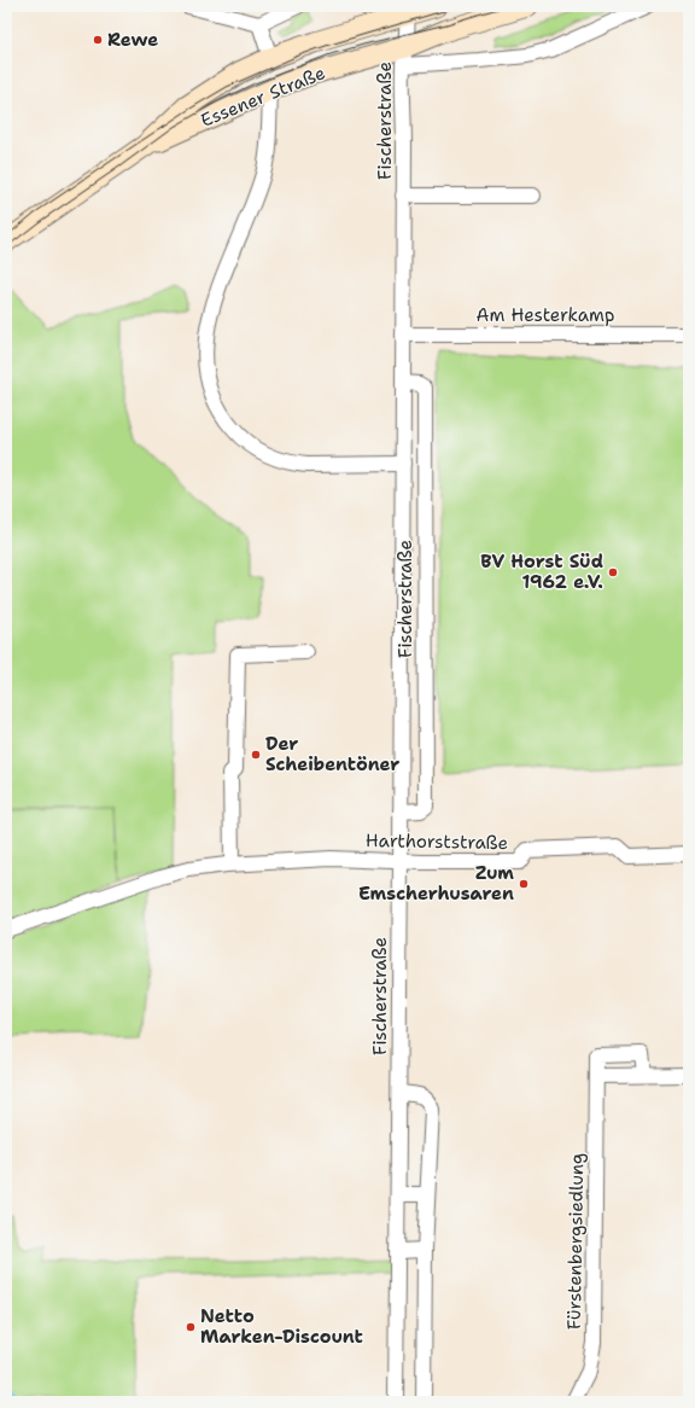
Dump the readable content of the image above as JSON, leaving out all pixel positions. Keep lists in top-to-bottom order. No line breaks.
{"streets":{"main road":["Essener Straße"],"street":["Fischerstraße","Am Hesterkamp","Harthorststraße","Fürstenbergsiedlung"]},"crossings":[["Essener Straße","Fischerstraße"],["Fischerstraße","Am Hesterkamp"],["Fischerstraße","Harthorststraße"]],"places":["Rewe","BV Horst Süd 1962 e.V.","Der Scheibentöner","Zum Emscherhusaren","Netto Marken-Discount"]}
